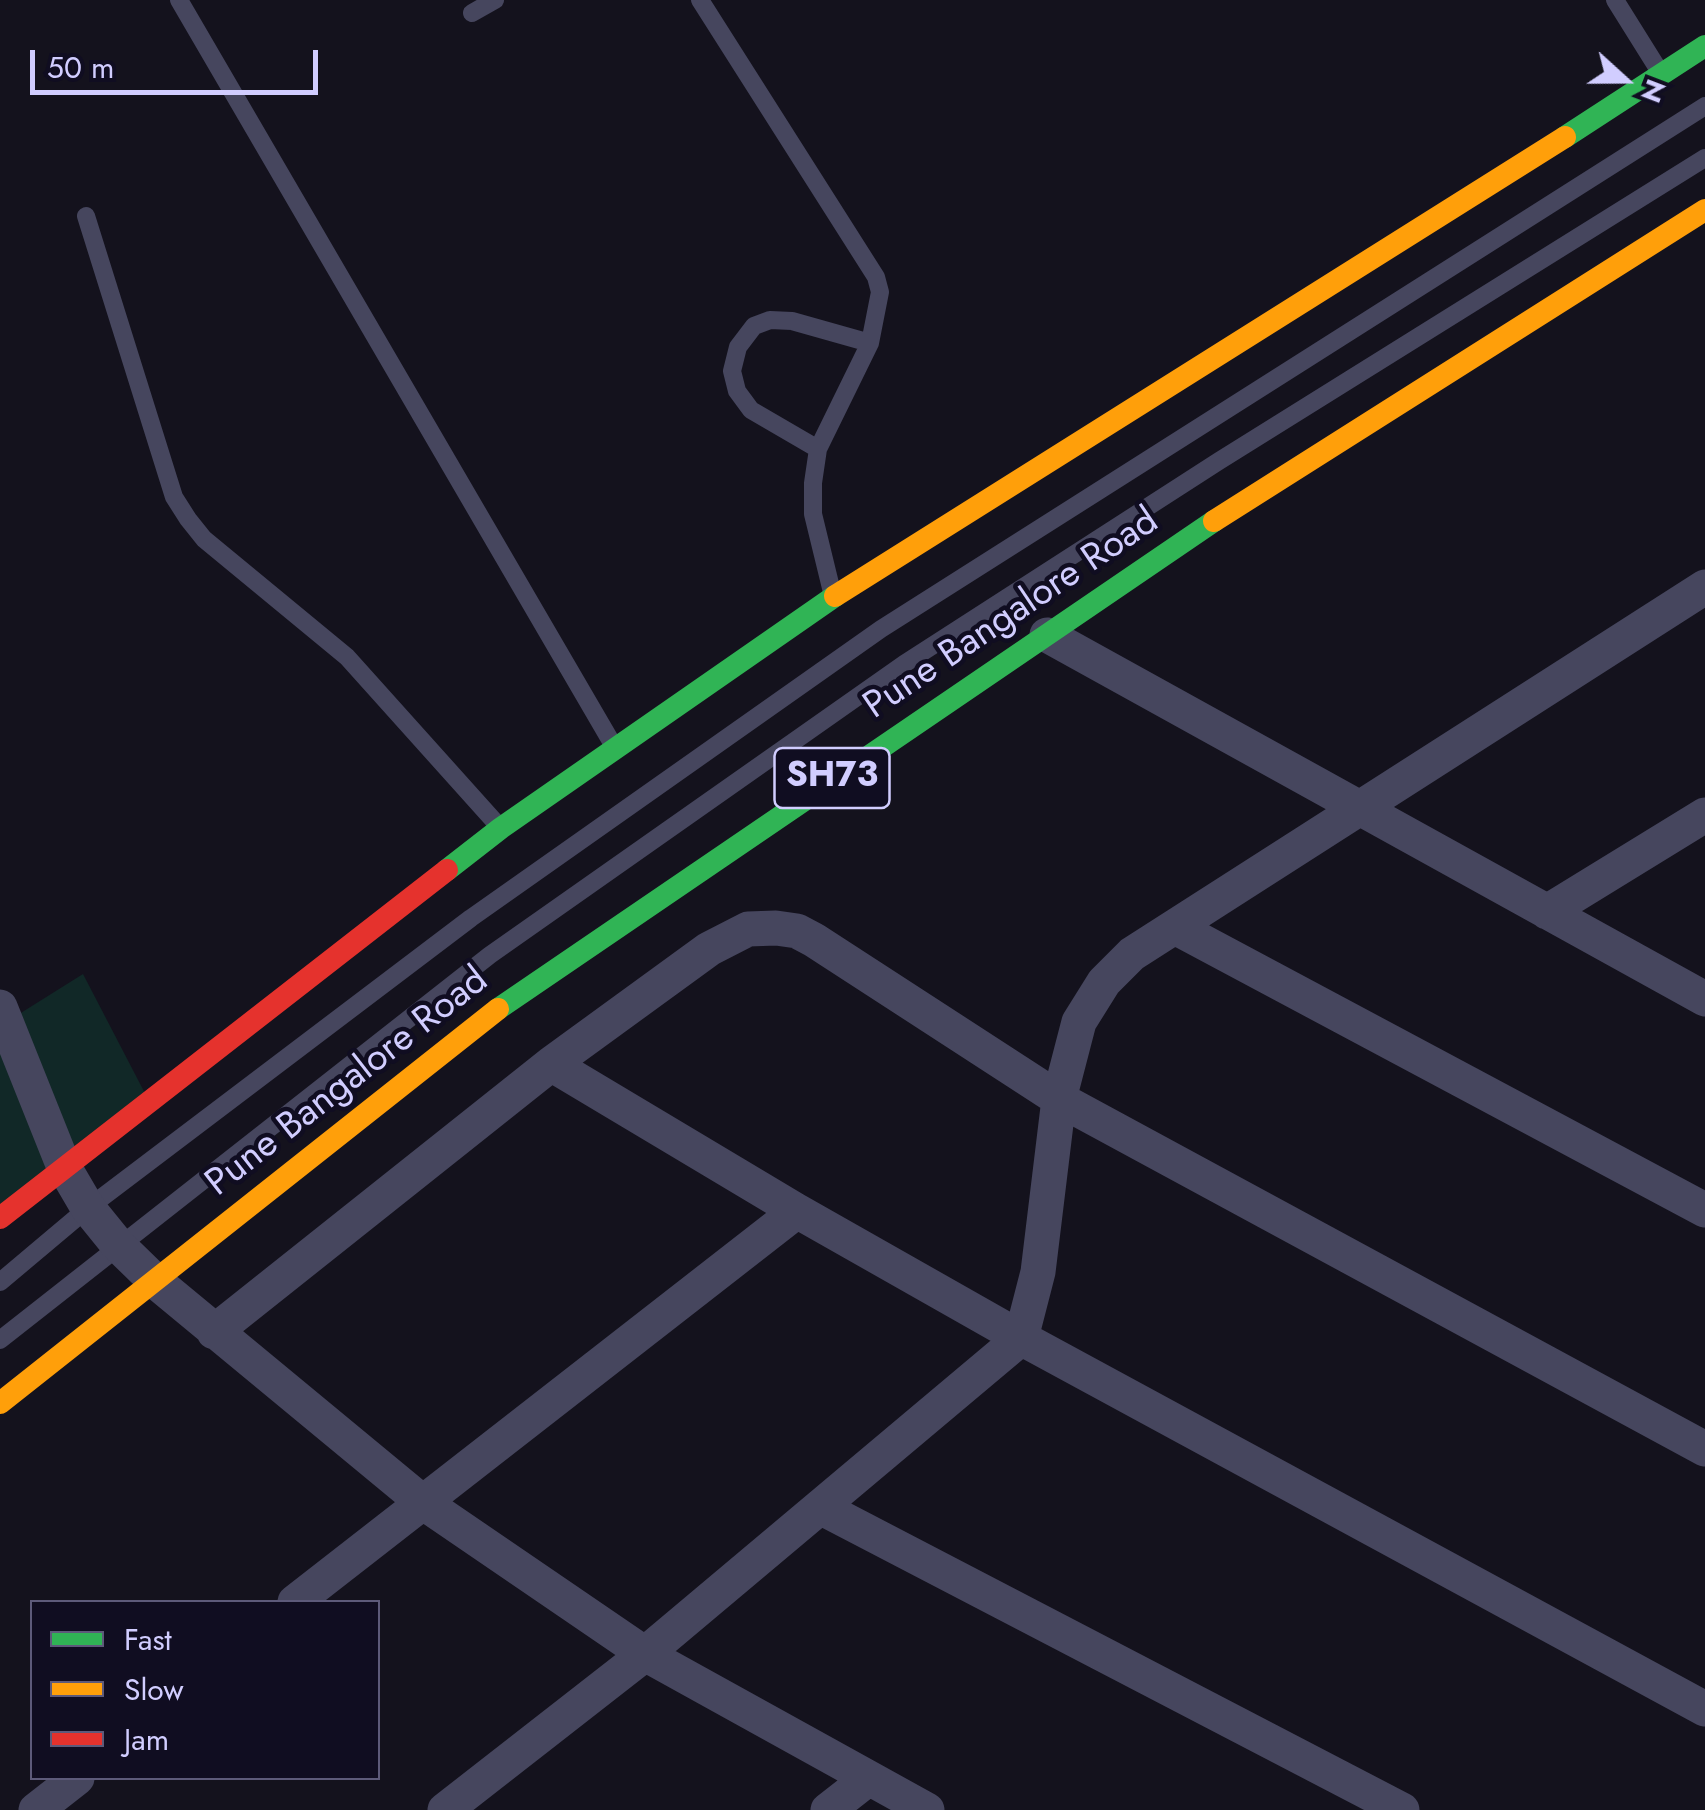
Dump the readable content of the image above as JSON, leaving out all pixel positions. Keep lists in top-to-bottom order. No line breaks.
{"streets":{"main road":["Pune Bangalore Road","SH73"]},"legend":["Fast","Slow","Jam"],"scale_bar":"50 m","north":"right"}
